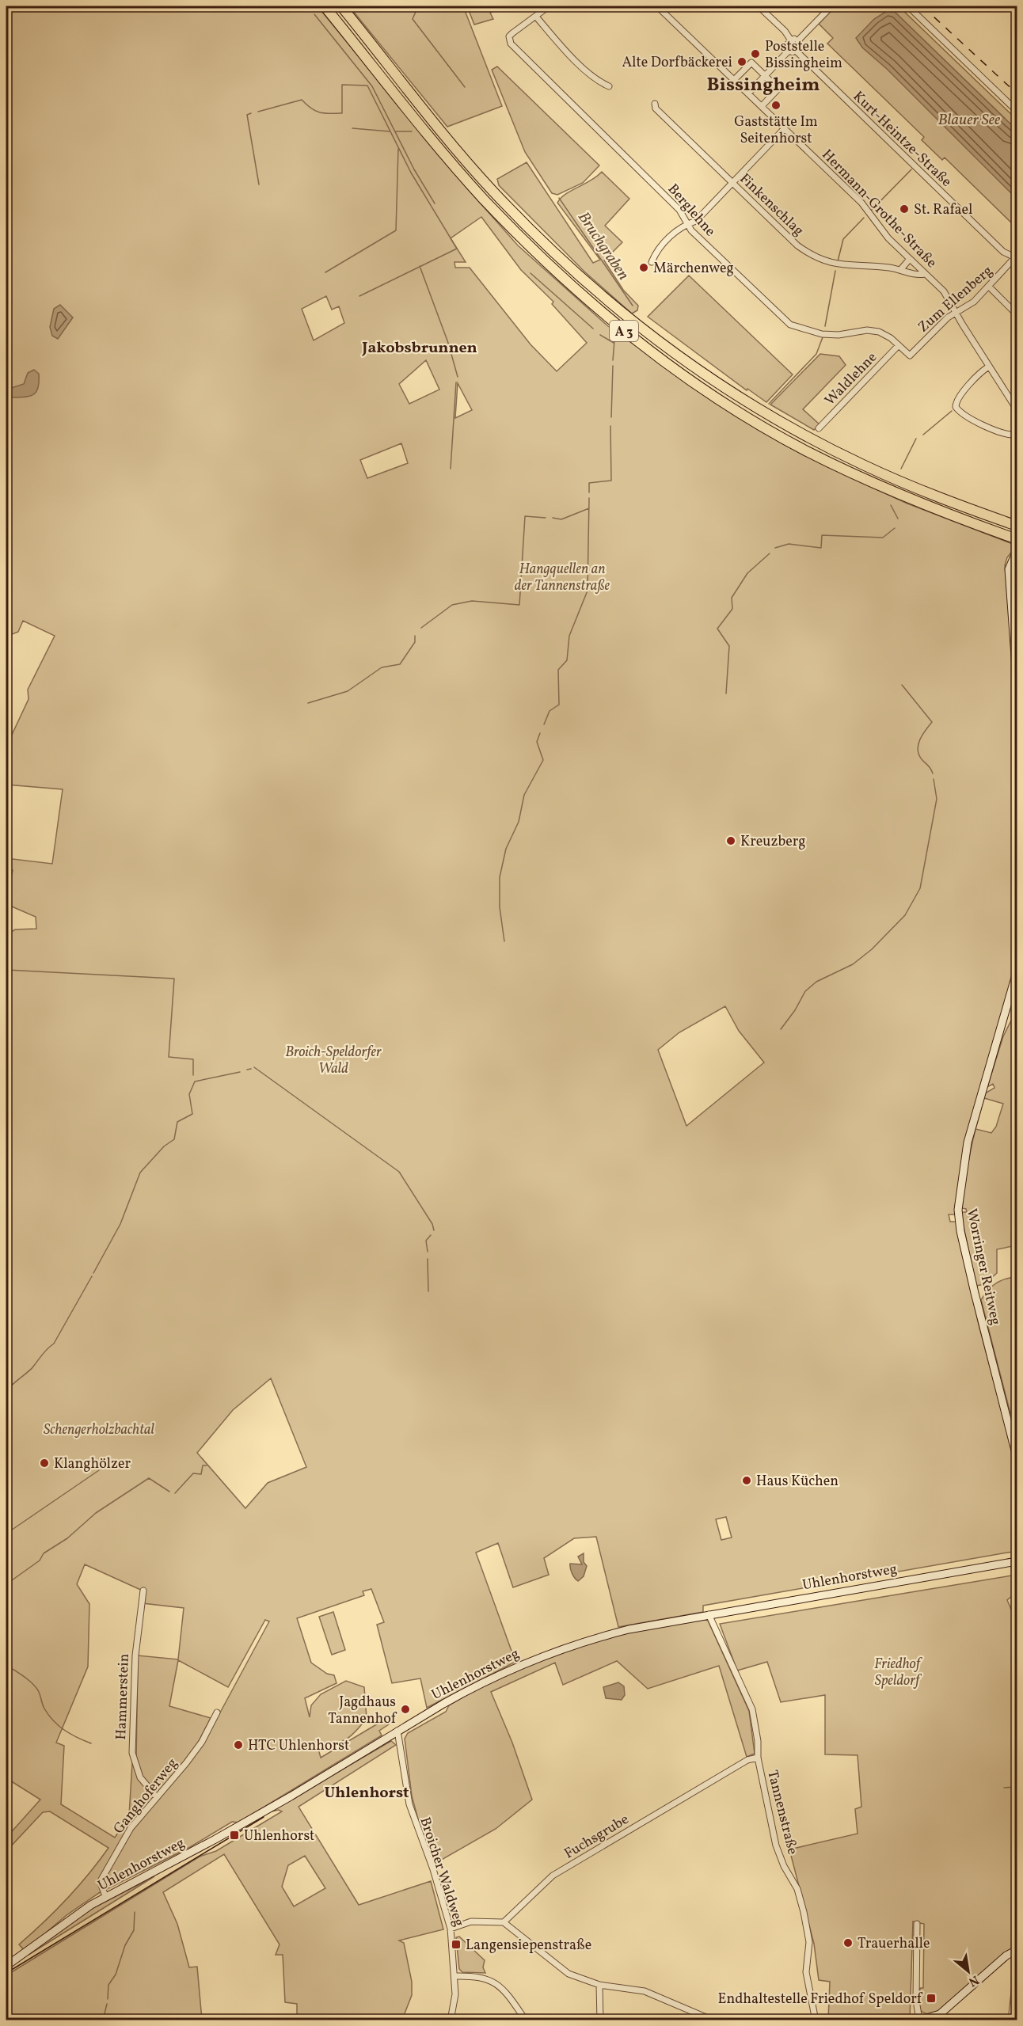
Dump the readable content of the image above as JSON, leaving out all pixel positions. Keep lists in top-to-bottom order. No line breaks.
{"streets":{"highway":["A 3"],"main road":["Worringer Reitweg","Uhlenhorstweg"],"street":["Kurt-Heintze-Straße","Finkenschlag","Hermann-Grothe-Straße","Berglehne","Zum Ellenberg","Waldlehne","Hammerstein","Ganghoferweg","Tannenstraße","Fuchsgrube","Broicher Waldweg"]},"crossings":[["Kurt-Heintze-Straße","Zum Ellenberg"],["Finkenschlag","Hermann-Grothe-Straße"],["Hermann-Grothe-Straße","Zum Ellenberg"],["Berglehne","Zum Ellenberg"],["Berglehne","Waldlehne"],["Uhlenhorstweg","Ganghoferweg"],["Uhlenhorstweg","Tannenstraße"],["Uhlenhorstweg","Broicher Waldweg"],["Hammerstein","Ganghoferweg"],["Tannenstraße","Fuchsgrube"]],"districts":["Bissingheim","Jakobsbrunnen","Uhlenhorst"],"water":["Blauer See","Bruchgraben"],"parks":["Hangquellen an der Tannenstraße","Broich-Speldorfer Wald","Schengerholzbachtal","Friedhof Speldorf"],"places":{"other":["Poststelle Bissingheim","Alte Dorfbäckerei","Gaststätte Im Seitenhorst","St. Rafael","Märchenweg","Kreuzberg","Klanghölzer","Haus Küchen","Jagdhaus Tannenhof","HTC Uhlenhorst","Trauerhalle"],"transit":["Uhlenhorst","Langensiepenstraße","Endhaltestelle Friedhof Speldorf"]},"north":"bottom right"}
